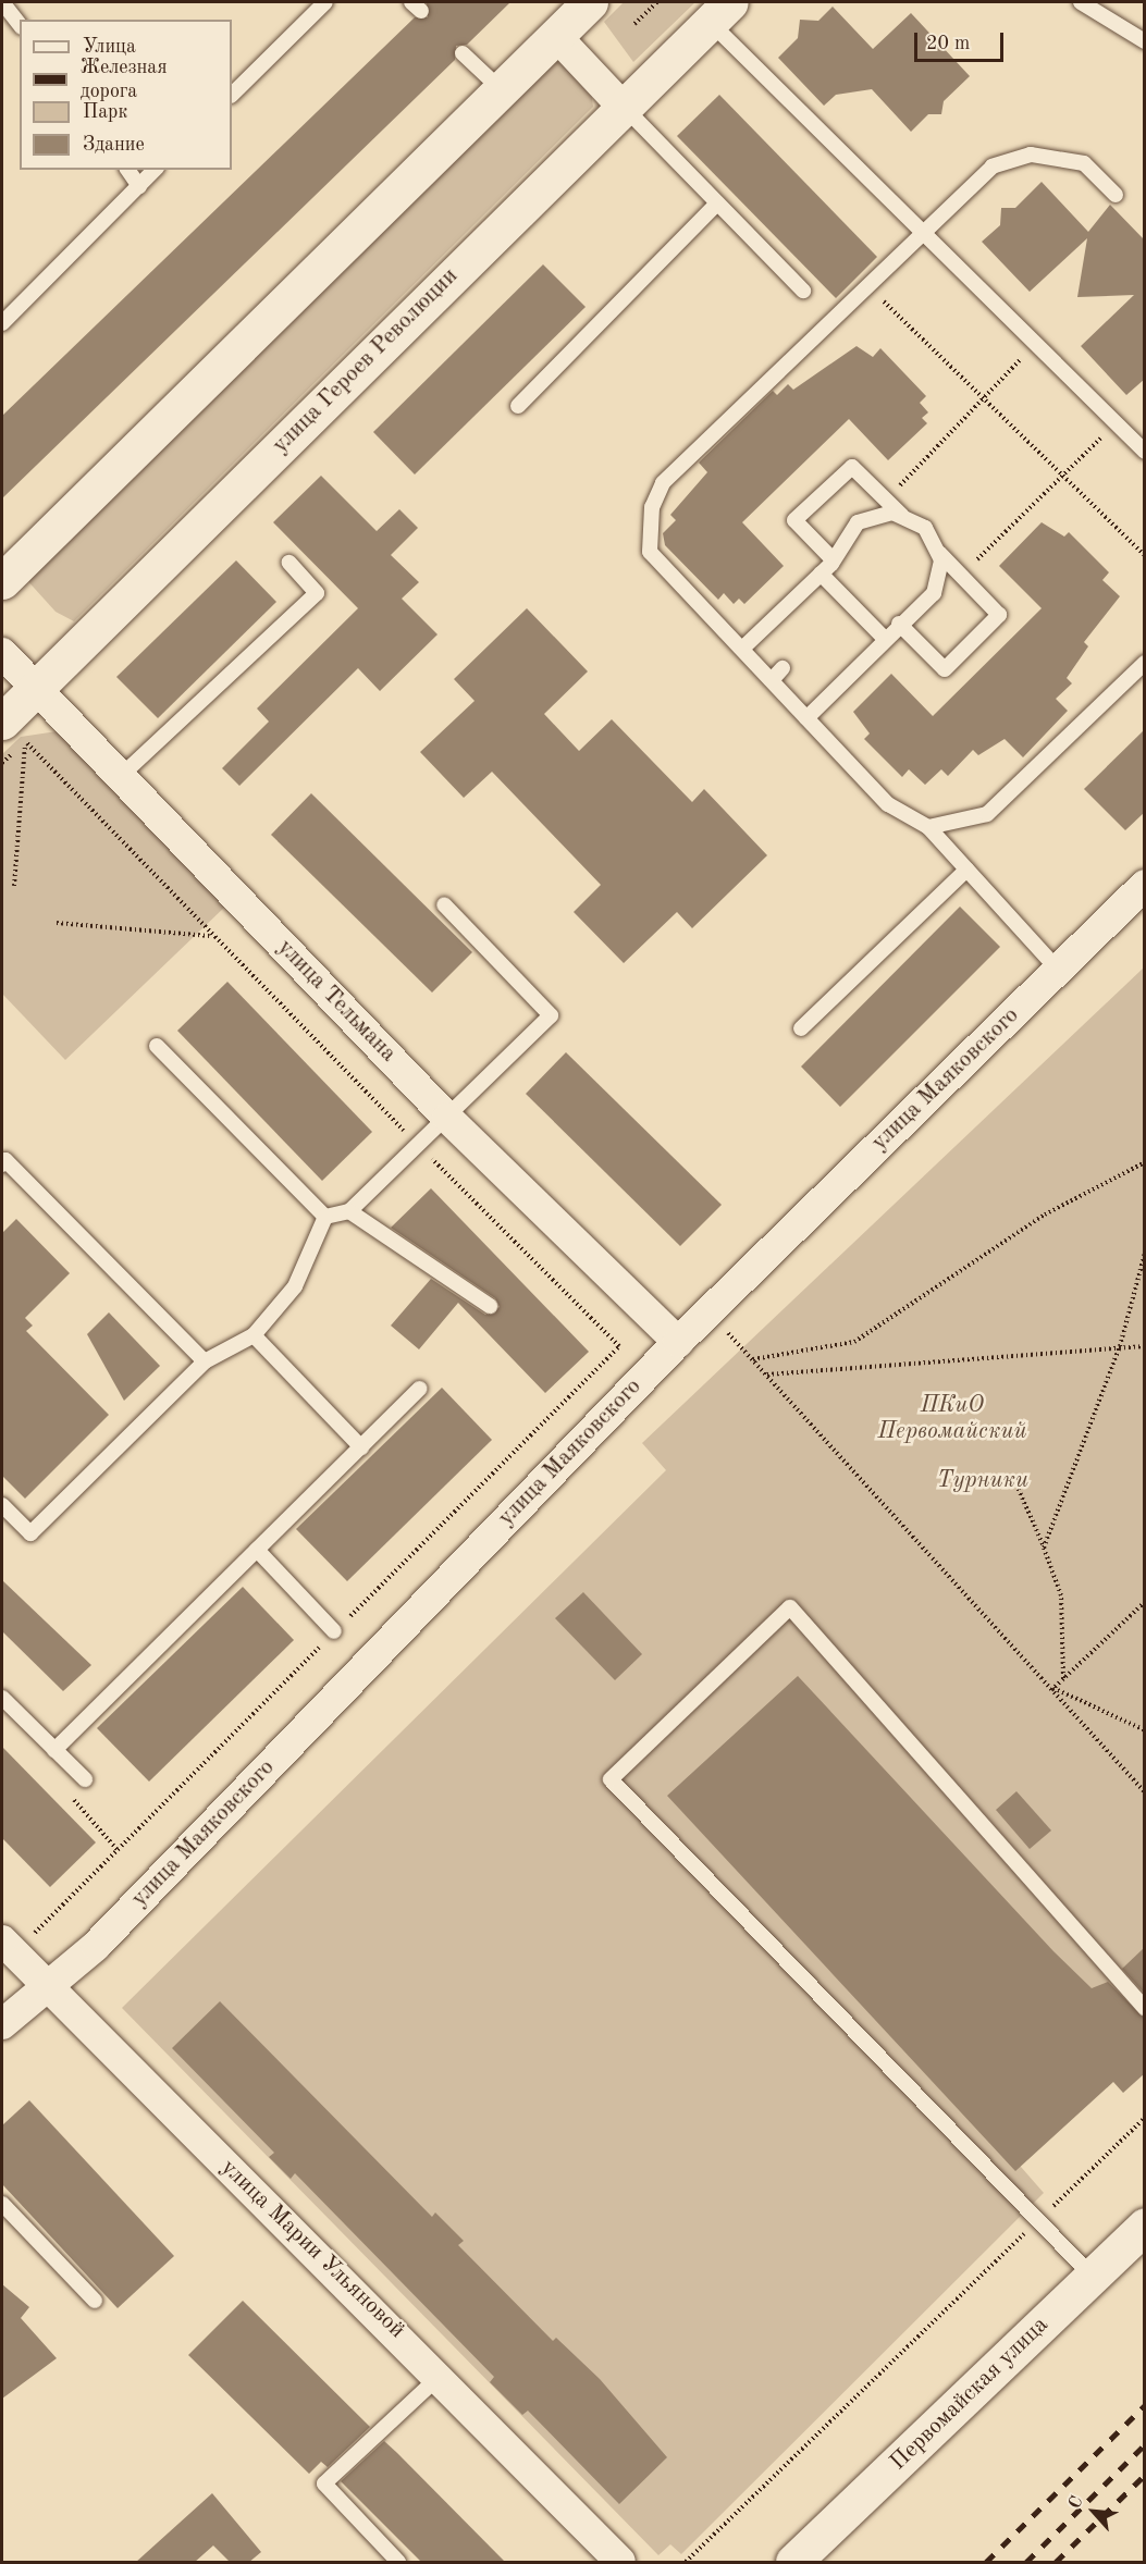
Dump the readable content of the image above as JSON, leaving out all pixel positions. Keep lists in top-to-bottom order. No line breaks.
{"streets":{"street":["улица Героев Революции","улица Тельмана","улица Маяковского","улица Марии Ульяновой","Первомайская улица"]},"crossings":[["улица Героев Революции","улица Тельмана"],["улица Тельмана","улица Маяковского"],["улица Маяковского","улица Марии Ульяновой"]],"parks":["ПКиО Первомайский","Турники"],"legend":["Улица","Железная дорога","Парк","Здание"],"scale_bar":"20 m","north":"top left"}
